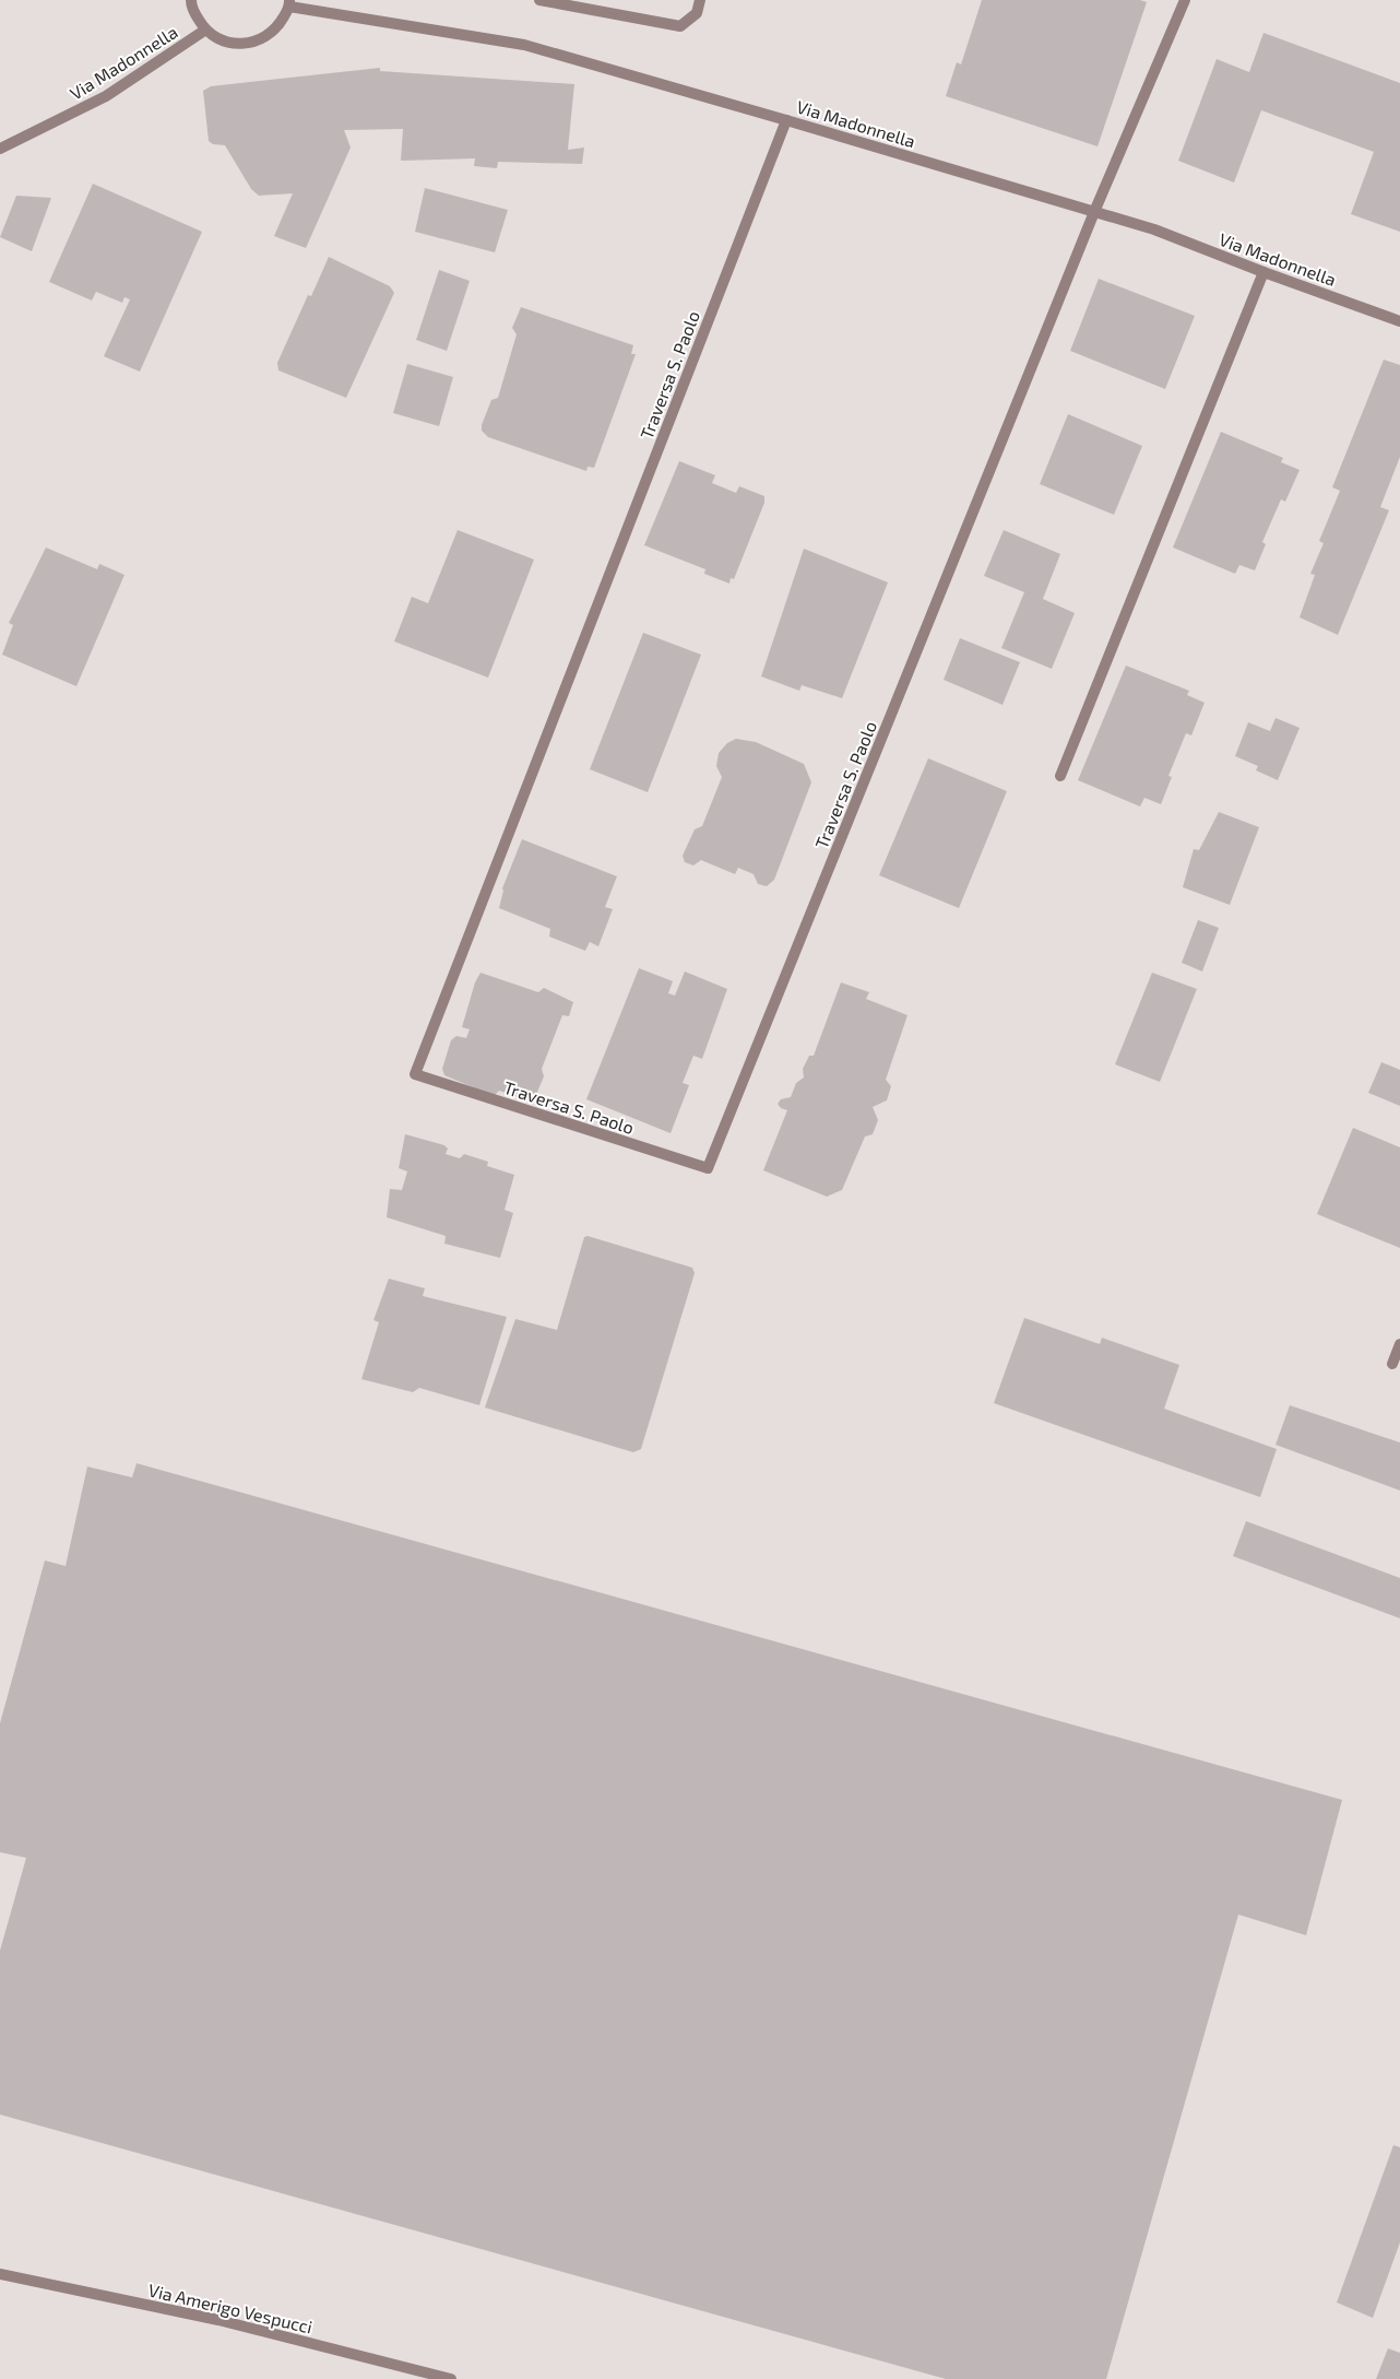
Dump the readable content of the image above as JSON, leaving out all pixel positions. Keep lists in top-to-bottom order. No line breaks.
{"streets":{"street":["Via Madonnella","Traversa S. Paolo","Via Amerigo Vespucci"]},"crossings":[["Via Madonnella","Traversa S. Paolo"]]}
